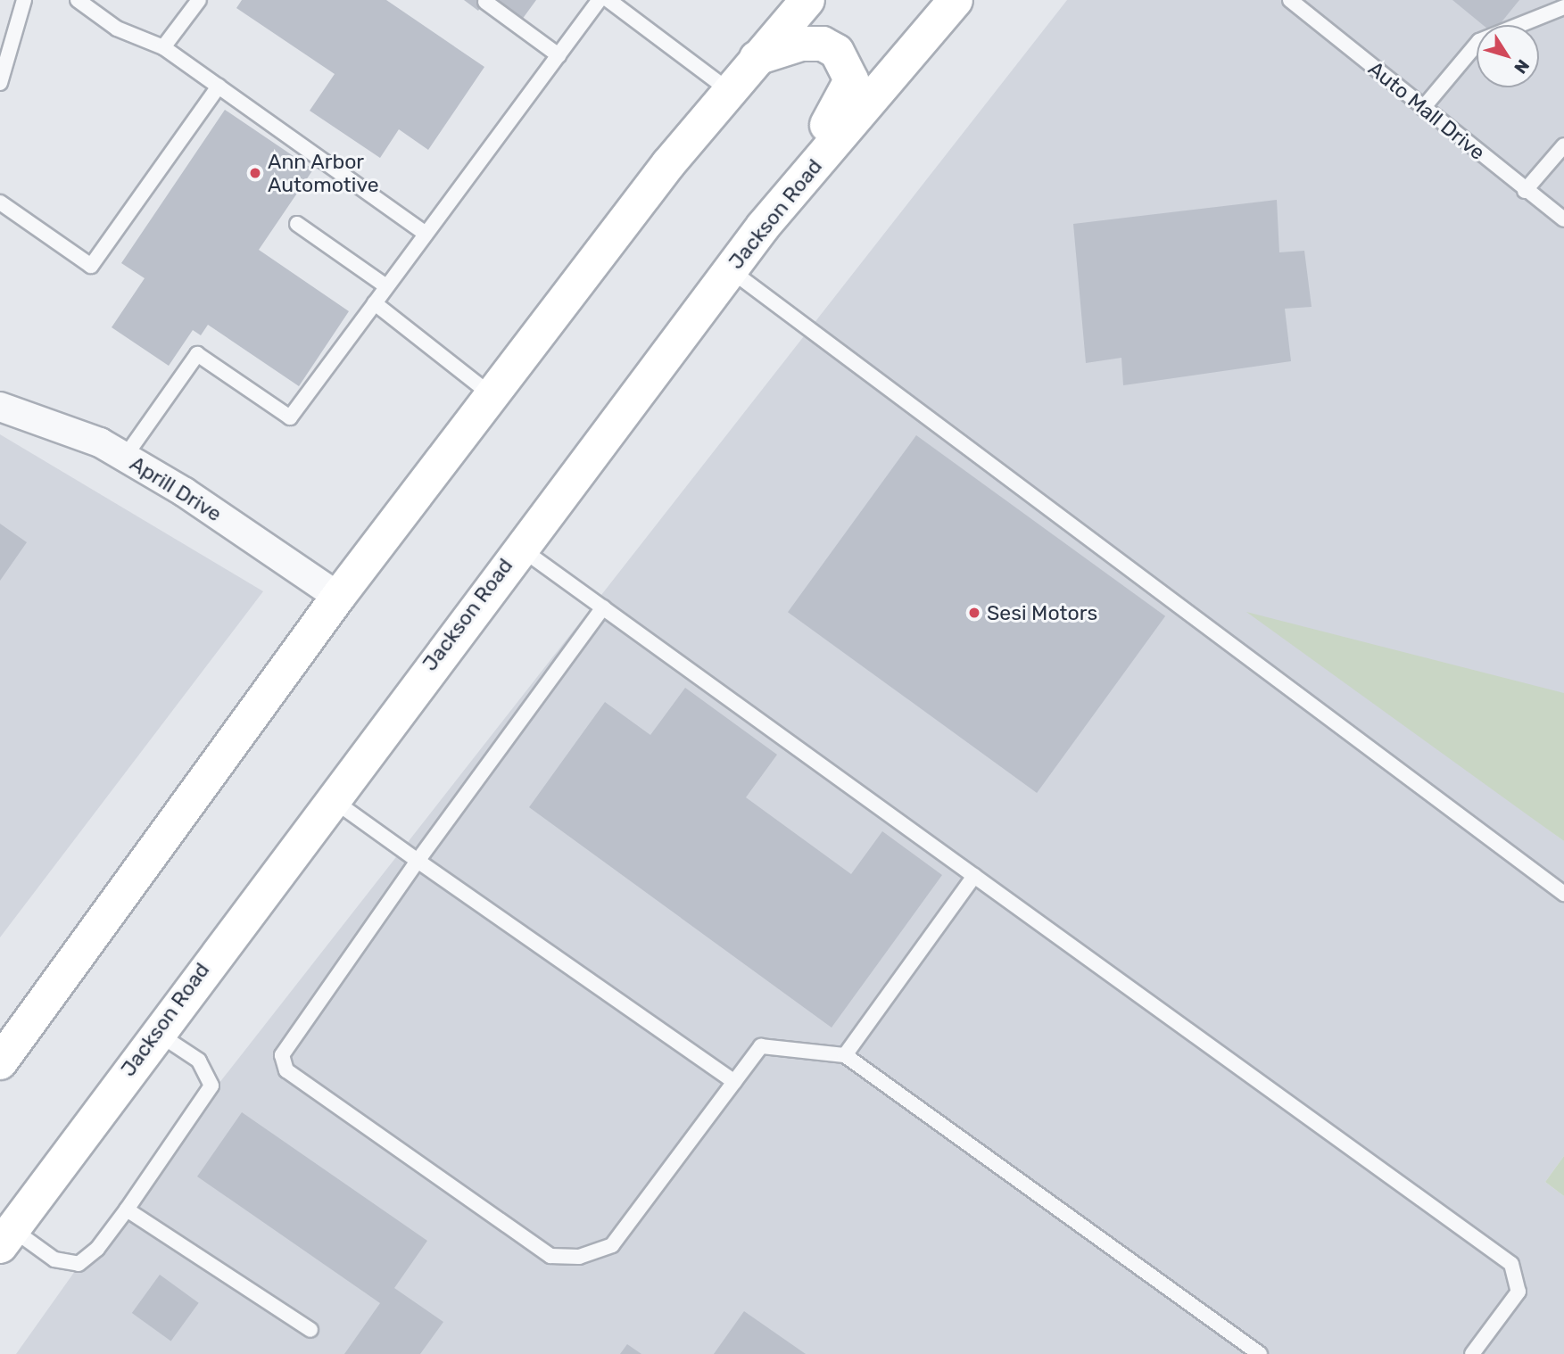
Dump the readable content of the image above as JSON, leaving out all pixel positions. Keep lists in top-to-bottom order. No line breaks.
{"streets":{"main road":["Jackson Road"],"street":["Aprill Drive"],"lane":["Auto Mall Drive"]},"places":["Ann Arbor Automotive","Sesi Motors"],"north":"bottom right"}
